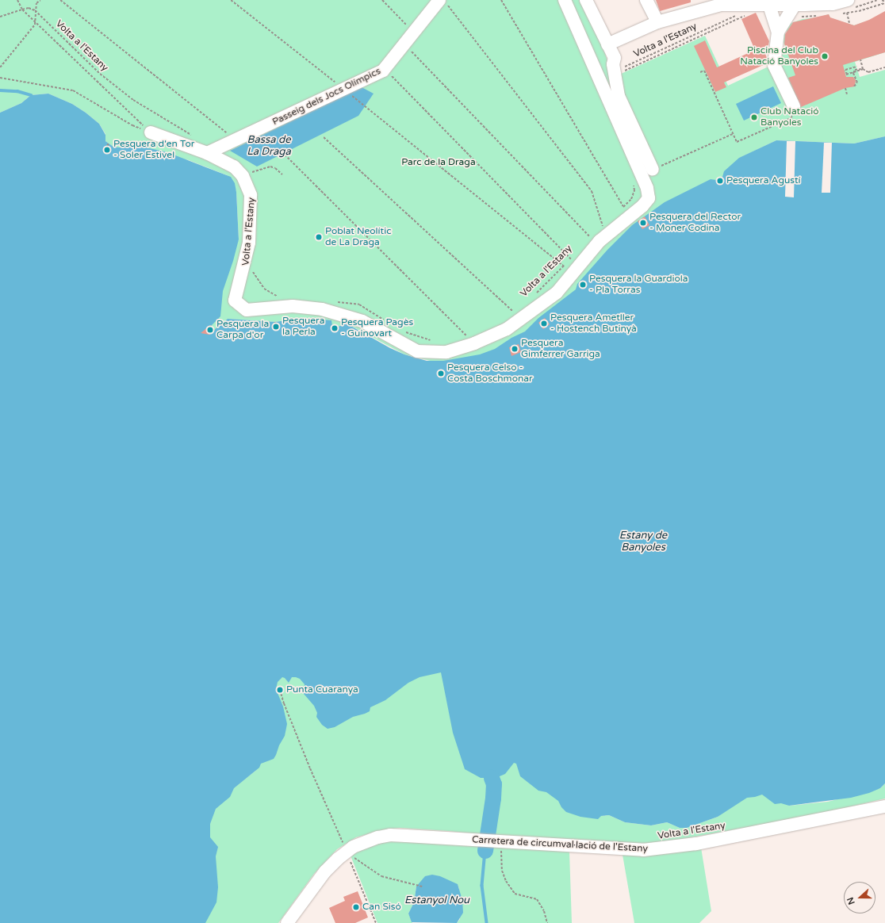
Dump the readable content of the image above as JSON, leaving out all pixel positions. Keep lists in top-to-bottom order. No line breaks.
{"streets":{"street":["Passeig dels Jocs Olímpics","Carretera de circumval·lació de l'Estany"],"path":["Volta a l'Estany"]},"water":["Bassa de La Draga","Estany de Banyoles","Estanyol Nou"],"parks":["Parc de la Draga"],"places":["Piscina del Club Natació Banyoles","Club Natació Banyoles","Pesquera d'en Tor - Soler Estivel","Pesquera Agustí","Pesquera del Rector - Moner Codina","Poblat Neolític de La Draga","Pesquera la Guardiola - Pla Torras","Pesquera Ametller - Hostench Butinyà","Pesquera la Perla","Pesquera Pagès - Guinovart","Pesquera la Carpa d'or","Pesquera Gimferrer Garriga","Pesquera Celso - Costa Boschmonar","Punta Cuaranya","Can Sisó"],"north":"left"}
